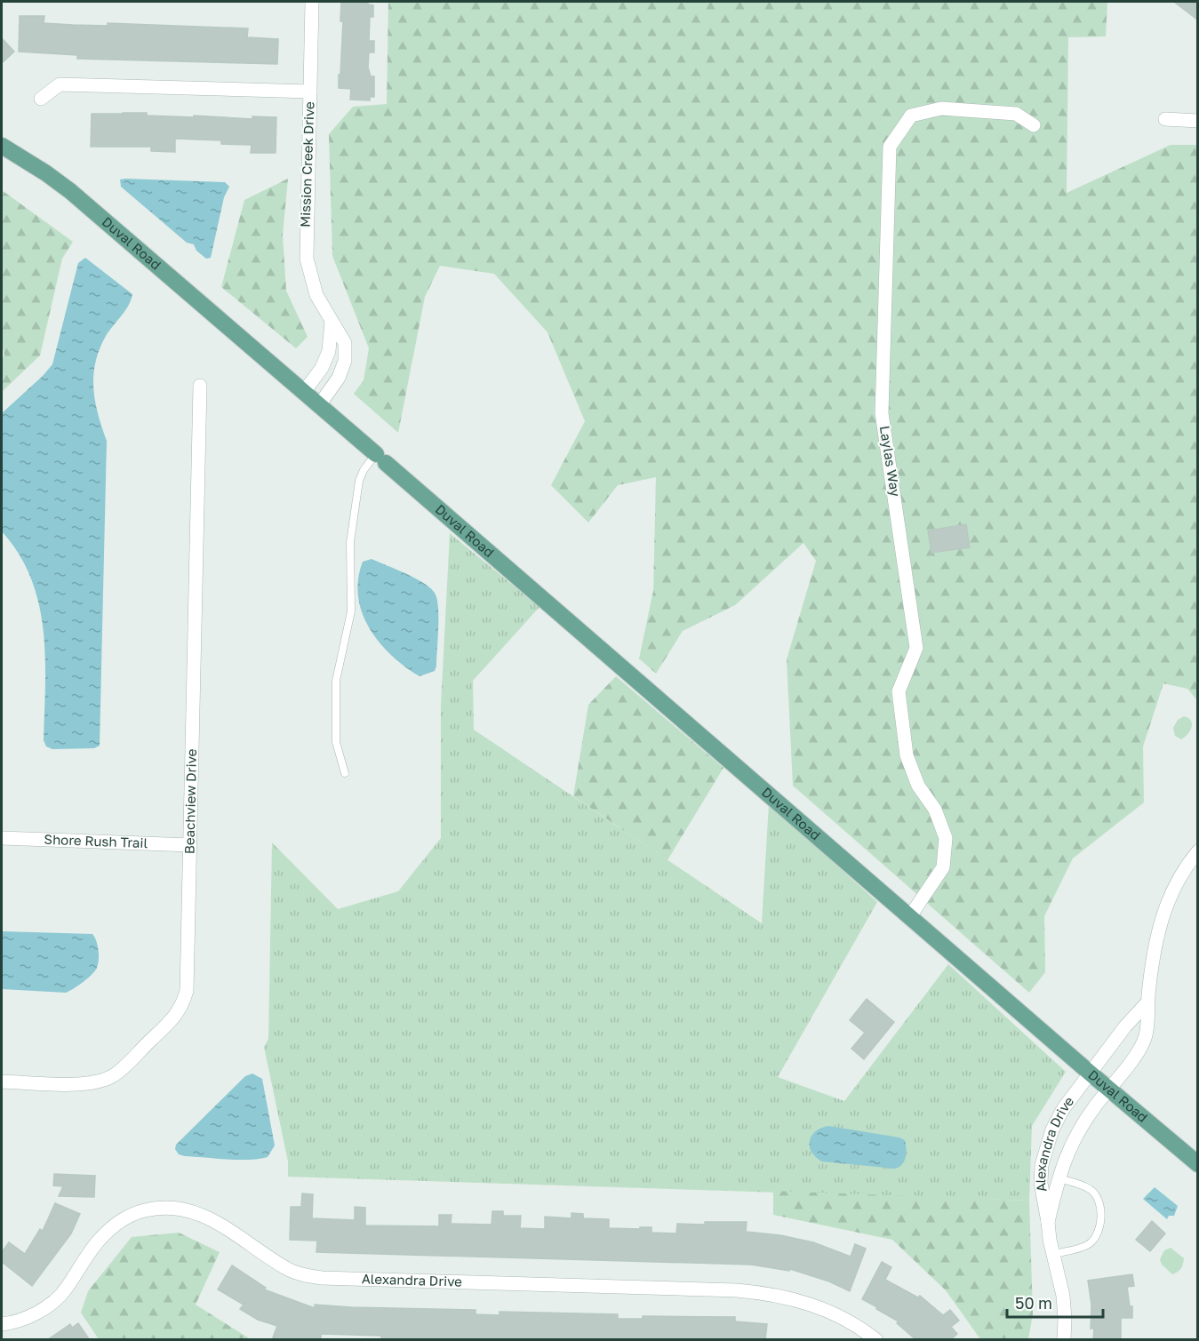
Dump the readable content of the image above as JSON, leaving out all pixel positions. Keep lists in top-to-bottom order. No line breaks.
{"streets":{"main road":["Duval Road"],"street":["Mission Creek Drive","Laylas Way","Beachview Drive","Shore Rush Trail","Alexandra Drive"]},"crossings":[["Mission Creek Drive","Duval Road"],["Duval Road","Laylas Way"],["Duval Road","Alexandra Drive"],["Beachview Drive","Shore Rush Trail"]],"scale_bar":"50 m"}
